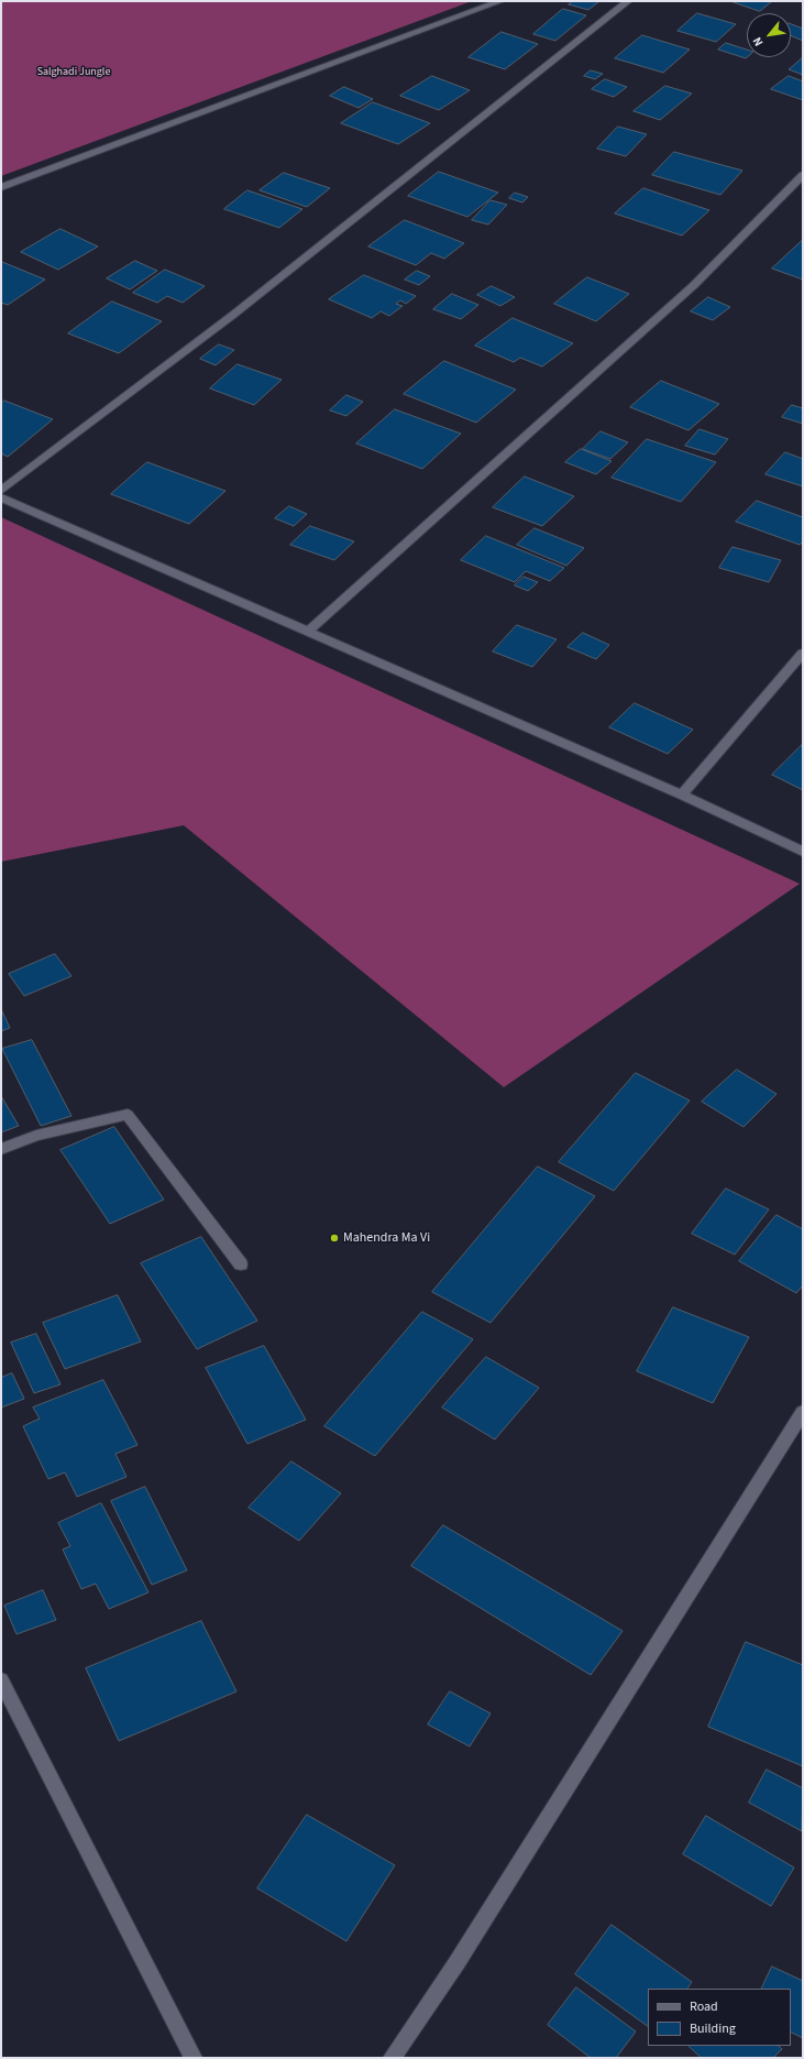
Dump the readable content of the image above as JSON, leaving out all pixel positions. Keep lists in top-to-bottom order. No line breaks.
{"parks":["Salghadi Jungle"],"places":["Mahendra Ma Vi"],"legend":["Road","Building"],"north":"bottom left"}
